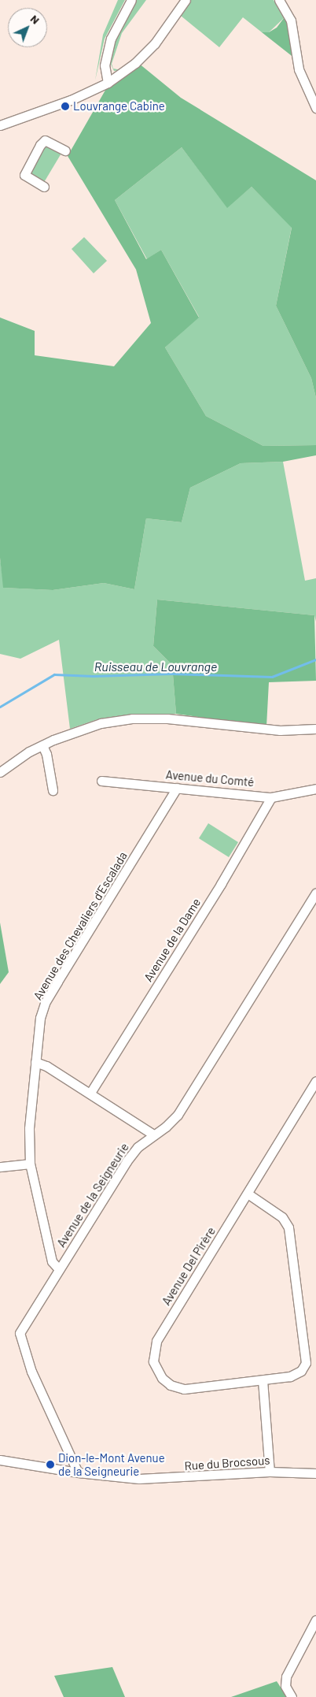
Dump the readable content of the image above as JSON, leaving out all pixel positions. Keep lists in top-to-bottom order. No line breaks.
{"streets":{"street":["Avenue du Comté","Avenue des Chevaliers d'Escalada","Avenue de la Dame","Avenue de la Seigneurie","Avenue Del Pirère","Rue du Brocsous"]},"crossings":[["Avenue du Comté","Avenue des Chevaliers d'Escalada"],["Avenue du Comté","Avenue de la Dame"],["Avenue des Chevaliers d'Escalada","Avenue de la Seigneurie"],["Avenue de la Seigneurie","Rue du Brocsous"]],"water":["Ruisseau de Louvrange"],"places":["Louvrange Cabine","Dion-le-Mont Avenue de la Seigneurie"],"north":"top right"}
